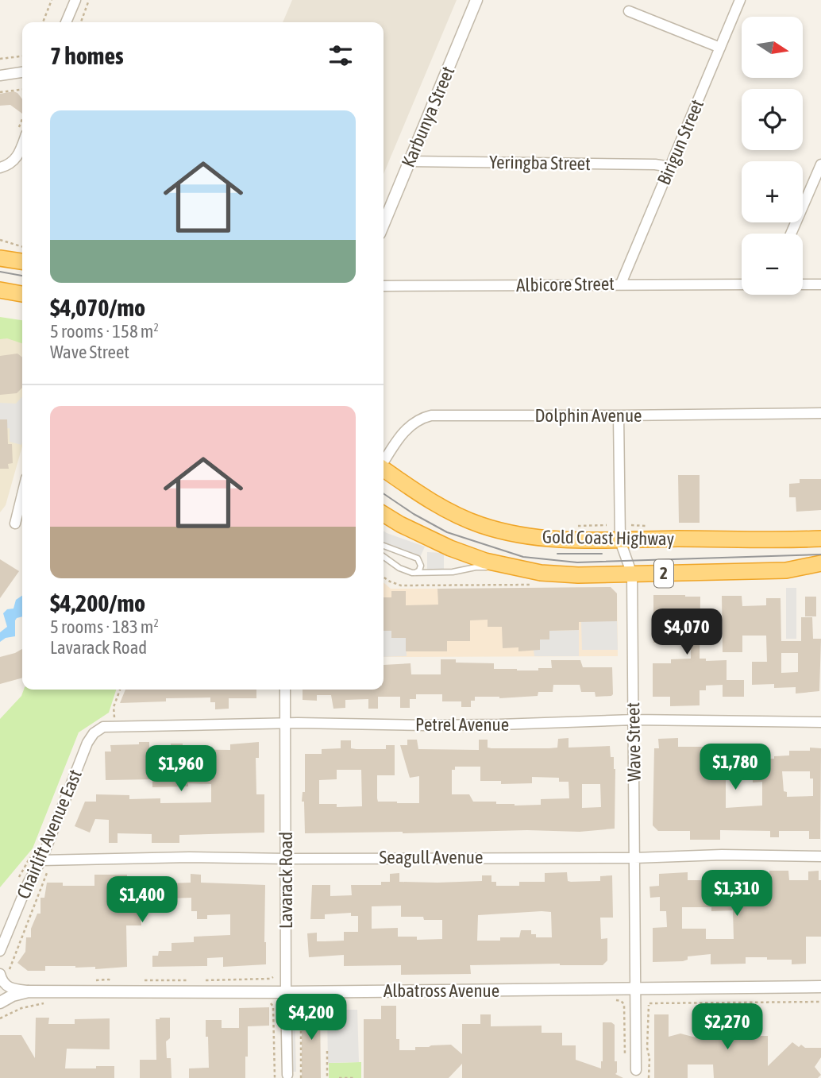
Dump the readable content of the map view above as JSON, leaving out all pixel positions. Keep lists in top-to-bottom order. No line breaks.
{"streets":{"highway":["Gold Coast Highway","2"],"street":["Karbunya Street","Birigun Street","Yeringba Street","Albicore Street","Dolphin Avenue","Petrel Avenue","Wave Street","Chairlift Avenue East","Seagull Avenue","Lavarack Road","Albatross Avenue"]},"crossings":[["Karbunya Street","Yeringba Street"],["Birigun Street","Yeringba Street"],["Birigun Street","Albicore Street"],["Dolphin Avenue","Wave Street"],["Gold Coast Highway","Wave Street"],["Petrel Avenue","Wave Street"],["Petrel Avenue","Chairlift Avenue East"],["Petrel Avenue","Lavarack Road"],["Wave Street","Seagull Avenue"],["Wave Street","Albatross Avenue"],["Chairlift Avenue East","Seagull Avenue"],["Seagull Avenue","Lavarack Road"],["Lavarack Road","Albatross Avenue"]],"north":"right","page":{"map_buttons":["+","−"],"heading":"7 homes","list":[{"name":"$4,070/mo","note":"5 rooms · 158 m² · Wave Street"},{"name":"$4,200/mo","note":"5 rooms · 183 m² · Lavarack Road"}],"price":["$4,070","$1,780","$1,960","$1,310","$1,400","$4,200","$2,270"]}}
